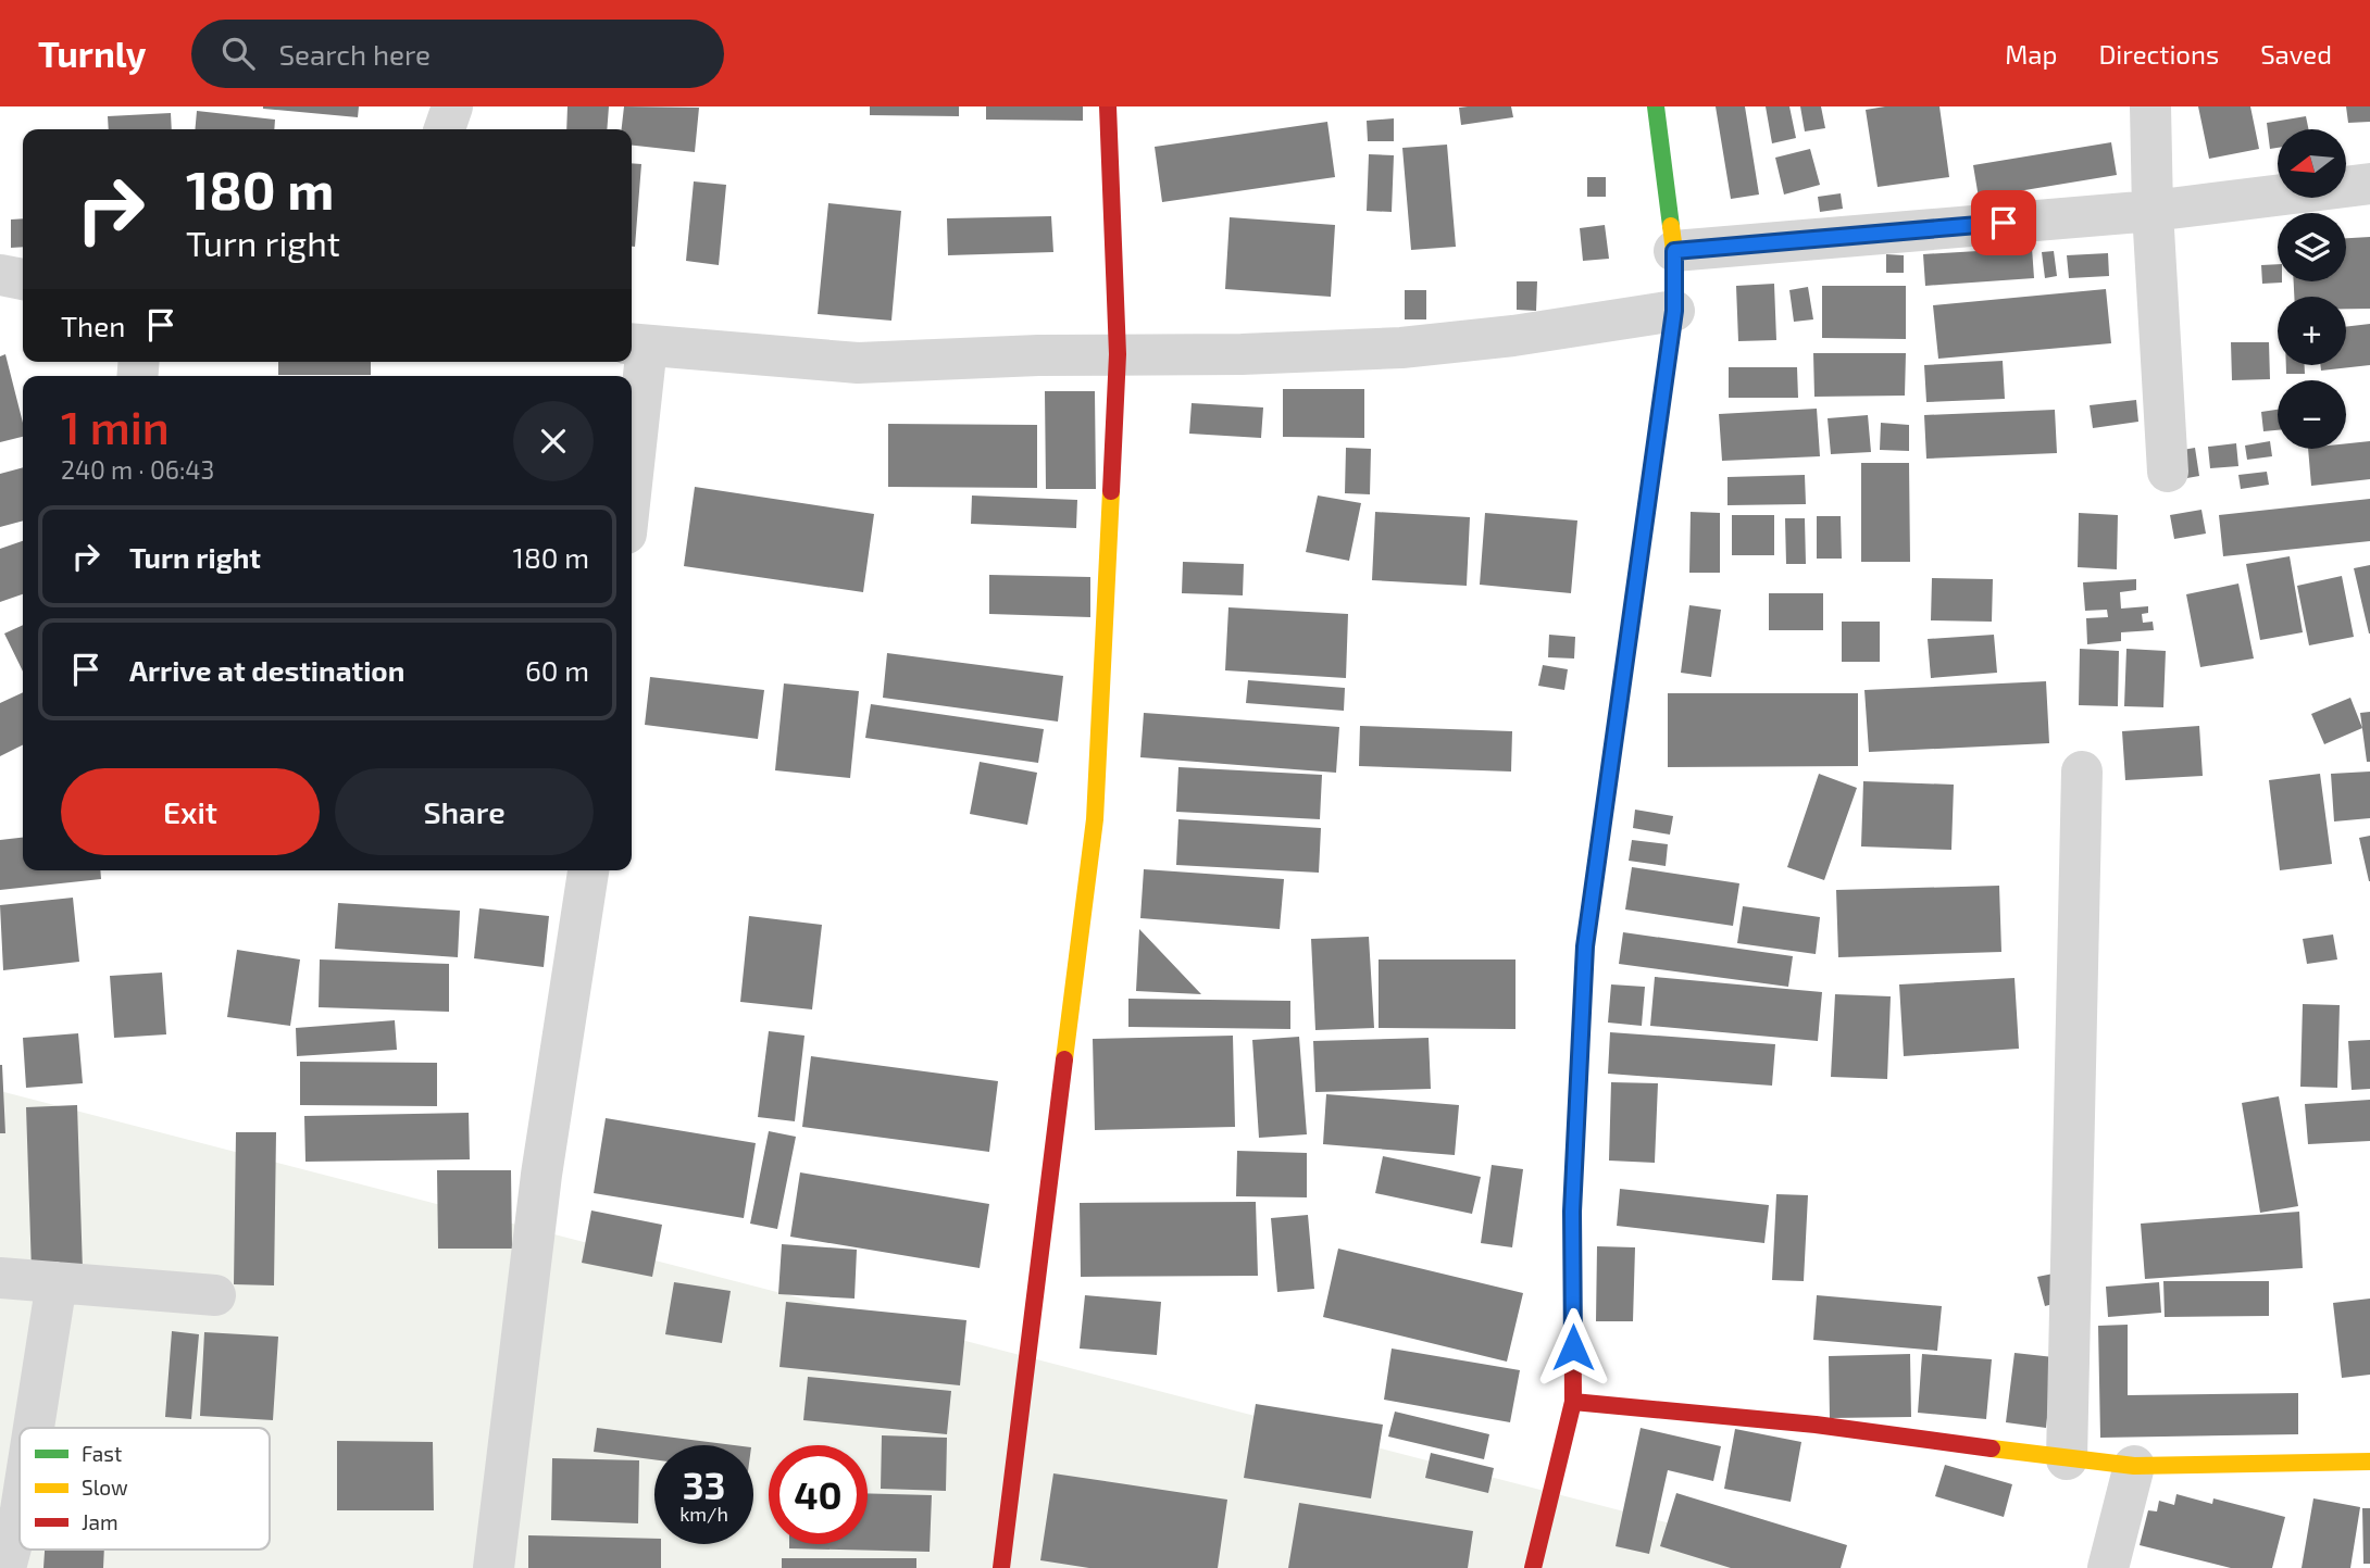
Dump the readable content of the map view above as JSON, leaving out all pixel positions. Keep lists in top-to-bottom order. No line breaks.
{"legend":["Fast","Slow","Jam"],"north":"left","page":{"header":"Turnly","search":"Search here","nav":["Map","Directions","Saved"],"map_buttons":["+","−"],"turn":["180 m","Turn right"],"then":"Then","heading":["1 min","240 m · 06:43"],"list":[{"name":"Turn right","value":"180 m"},{"name":"Arrive at destination","value":"60 m"}],"buttons":["Exit","Share"],"speed":"33 km/h","limit":"40"}}
